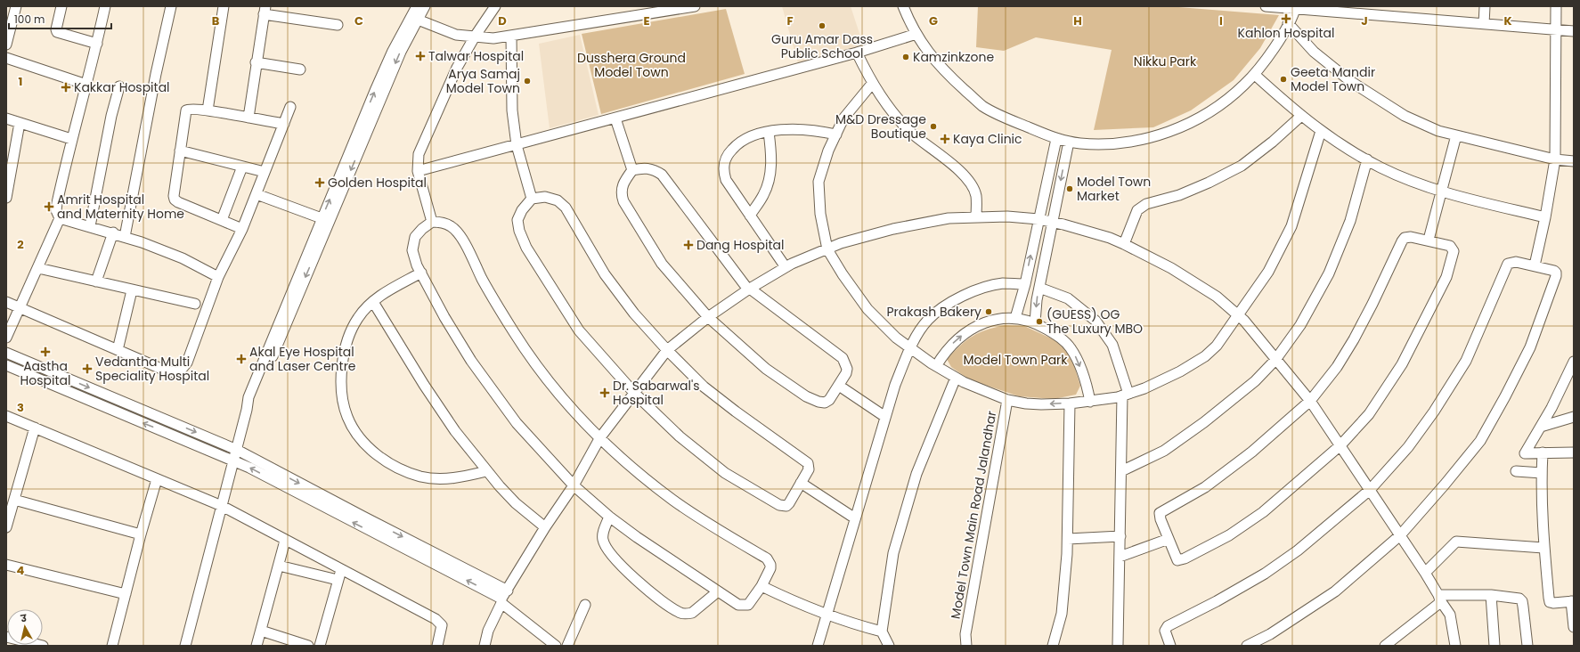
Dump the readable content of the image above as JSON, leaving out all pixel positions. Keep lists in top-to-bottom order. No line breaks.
{"streets":{"street":["Model Town Main Road Jalandhar"]},"parks":["Dusshera Ground Model Town","Nikku Park","Model Town Park"],"places":{"health":["Kahlon Hospital","Talwar Hospital","Kakkar Hospital","Kaya Clinic","Golden Hospital","Amrit Hospital and Maternity Home","Dang Hospital","Aastha Hospital","Akal Eye Hospital and Laser Centre","Vedantha Multi Speciality Hospital","Dr. Sabarwal's Hospital"],"other":["Guru Amar Dass Public School","Kamzinkzone","Geeta Mandir Model Town","Arya Samaj Model Town","M&D Dressage Boutique","Model Town Market","Prakash Bakery","(GUESS) OG The Luxury MBO"]},"scale_bar":"100 m","north":"top","grid":{"columns":["B","C","D","E","F","G","H","I","J","K"],"rows":["1","2","3","4"]}}
